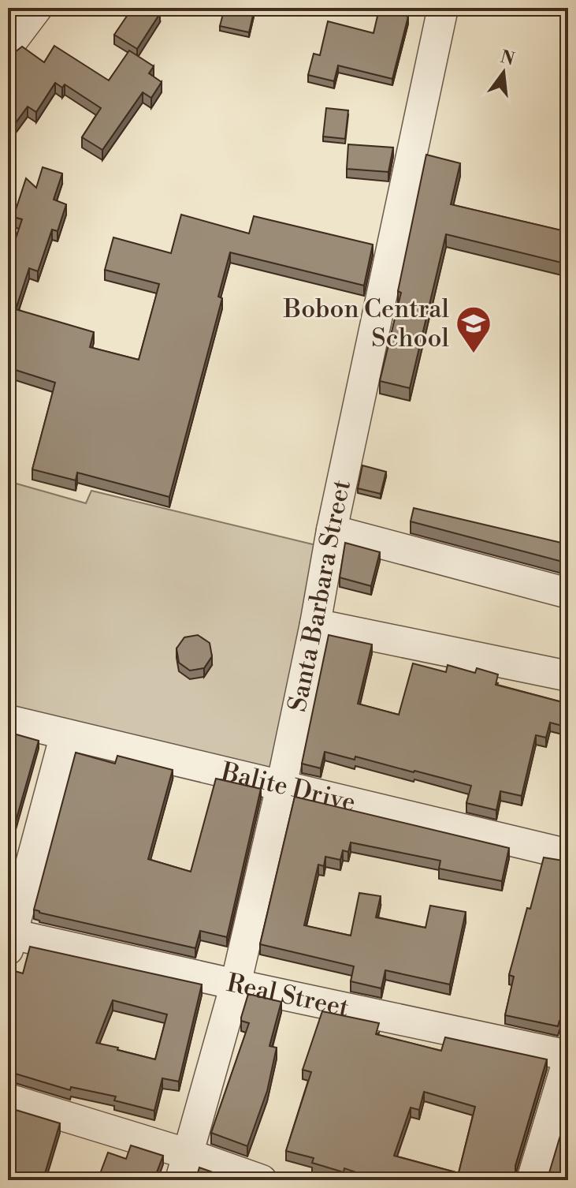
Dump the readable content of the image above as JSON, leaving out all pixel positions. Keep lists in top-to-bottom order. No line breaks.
{"streets":{"street":["Santa Barbara Street","Balite Drive","Real Street"]},"crossings":[["Santa Barbara Street","Balite Drive"],["Santa Barbara Street","Real Street"]],"places":{"school or university":["Bobon Central School"]},"north":"top"}
